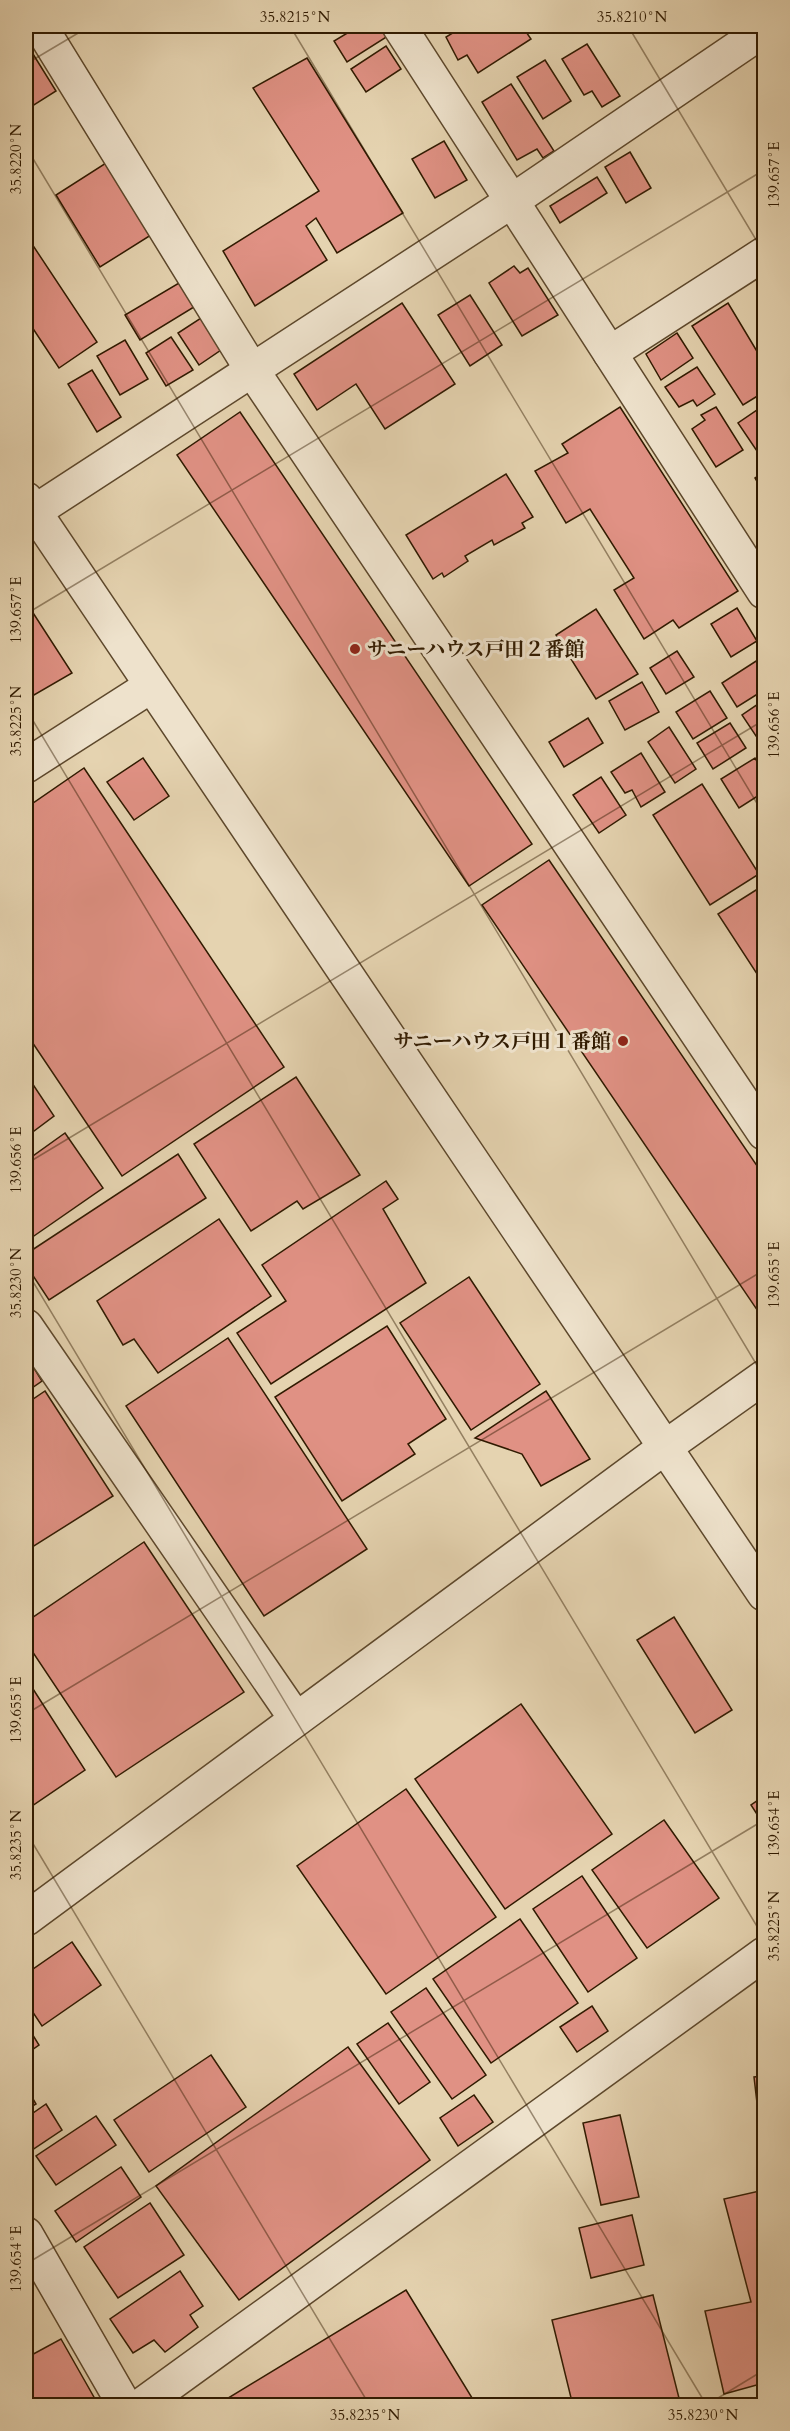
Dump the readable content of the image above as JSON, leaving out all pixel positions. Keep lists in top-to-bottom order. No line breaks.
{"places":["サニーハウス戸田２番館","サニーハウス戸田１番館"],"coordinates":["35.8215°N","35.8210°N","35.8220°N","139.657°E","35.8225°N","139.656°E","139.655°E","35.8230°N","139.654°E","35.8235°N"]}
